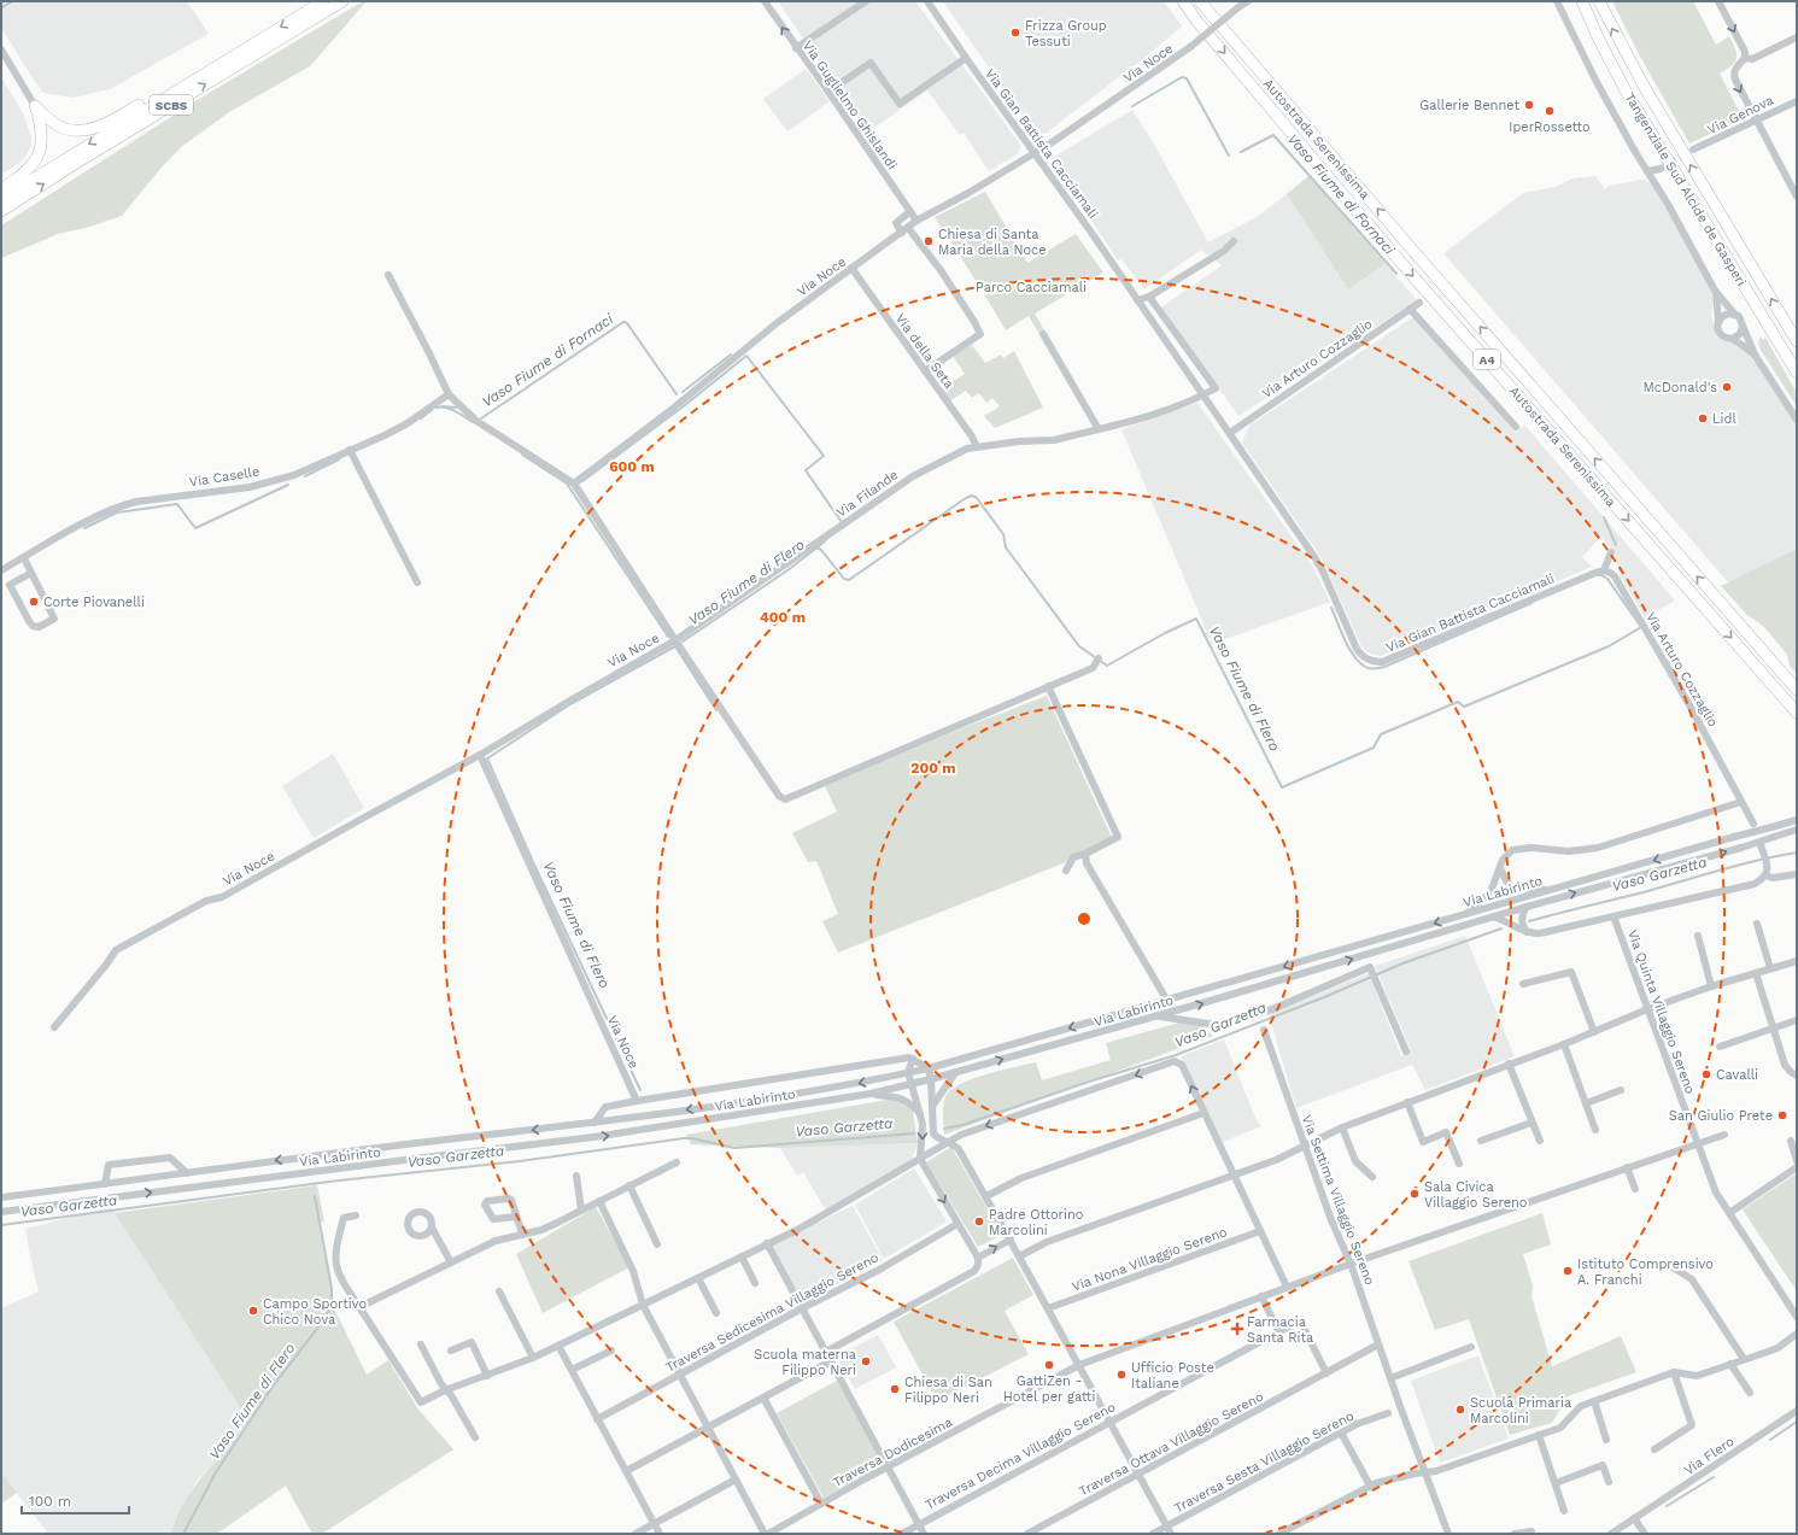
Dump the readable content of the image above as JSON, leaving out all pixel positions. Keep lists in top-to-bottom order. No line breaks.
{"streets":{"highway":["SCBS","Autostrada Serenissima","Tangenziale Sud Alcide de Gasperi","A4"],"street":["Via Noce","Via Guglielmo Ghislandi","Via Genova","Via Gian Battista Cacciamali","Via della Seta","Via Arturo Cozzaglio","Via Caselle","Via Filande","Via Labirinto","Via Quinta Villaggio Sereno","Via Settima Villaggio Sereno","Via Nona Villaggio Sereno","Traversa Sedicesima Villaggio Sereno","Traversa Ottava Villaggio Sereno","Traversa Dodicesima","Traversa Decima Villaggio Sereno","Via Flero","Traversa Sesta Villaggio Sereno"]},"crossings":[["Via Noce","Via Guglielmo Ghislandi"],["Via Noce","Via Gian Battista Cacciamali"],["Via Noce","Via della Seta"],["Via Noce","Via Filande"],["Via Noce","Via Labirinto"],["Via Gian Battista Cacciamali","Via Arturo Cozzaglio"],["Via Gian Battista Cacciamali","Via Filande"],["Via della Seta","Via Filande"],["Via Quinta Villaggio Sereno","Traversa Dodicesima"],["Via Settima Villaggio Sereno","Traversa Ottava Villaggio Sereno"],["Via Settima Villaggio Sereno","Traversa Dodicesima"],["Traversa Ottava Villaggio Sereno","Traversa Decima Villaggio Sereno"]],"water":["Vaso Fiume di Fornaci","Vaso Fiume di Flero","Vaso Garzetta"],"parks":["Parco Cacciamali"],"places":{"other":["Frizza Group Tessuti","Gallerie Bennet","IperRossetto","Chiesa di Santa Maria della Noce","McDonald's","Lidl","Corte Piovanelli","Cavalli","San Giulio Prete","Sala Civica Villaggio Sereno","Padre Ottorino Marcolini","Istituto Comprensivo A. Franchi","Campo Sportivo Chico Nova","Scuola materna Filippo Neri","GattiZen - Hotel per gatti","Ufficio Poste Italiane","Chiesa di San Filippo Neri","Scuola Primaria Marcolini"],"health":["Farmacia Santa Rita"]},"scale_bar":"100 m","rings":["600 m","400 m","200 m"]}
